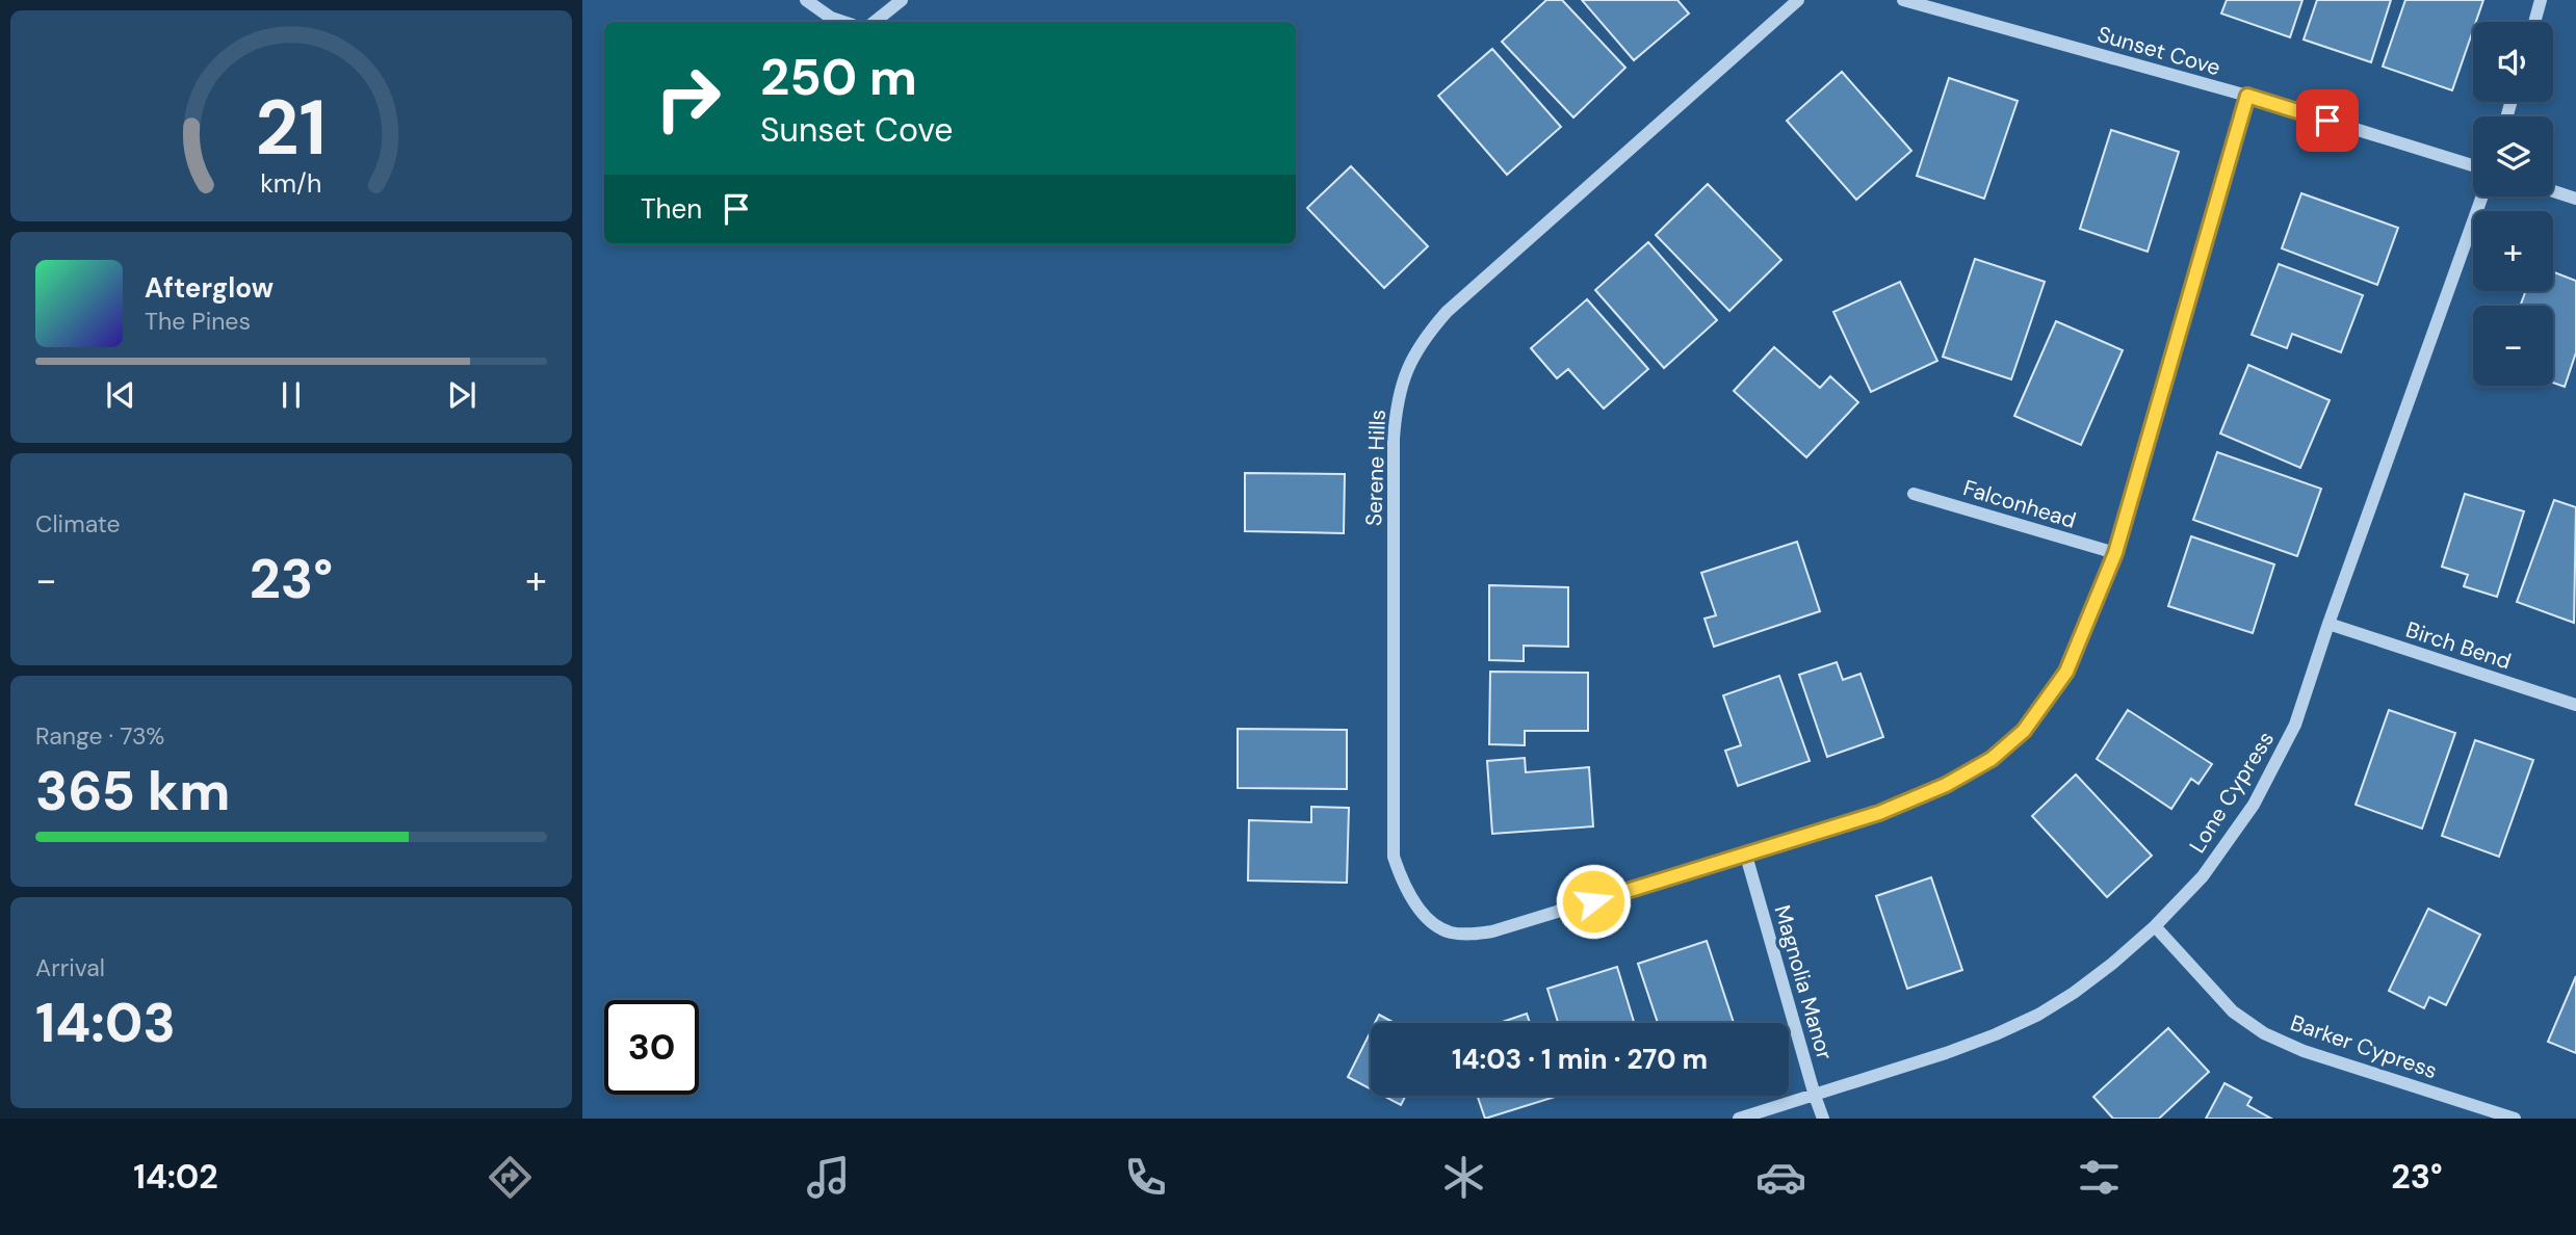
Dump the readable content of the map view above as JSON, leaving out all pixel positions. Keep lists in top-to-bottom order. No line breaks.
{"streets":{"street":["Sunset Cove","Serene Hills","Falconhead","Birch Bend","Lone Cypress","Magnolia Manor","Barker Cypress"]},"crossings":[["Serene Hills","Magnolia Manor"],["Birch Bend","Lone Cypress"],["Lone Cypress","Magnolia Manor"],["Lone Cypress","Barker Cypress"]],"page":{"map_buttons":["+","−"],"turn":["250 m","Sunset Cove"],"then":"Then","song":["Afterglow","The Pines"],"tile":["Climate",["Range · 73%","365 km"],["Arrival","14:03"]],"heat":["−","23°","+"],"limit":"30","trip":"14:03 · 1 min · 270 m","tabs":["14:02","23°"],"gauge":["21","km/h"]}}
